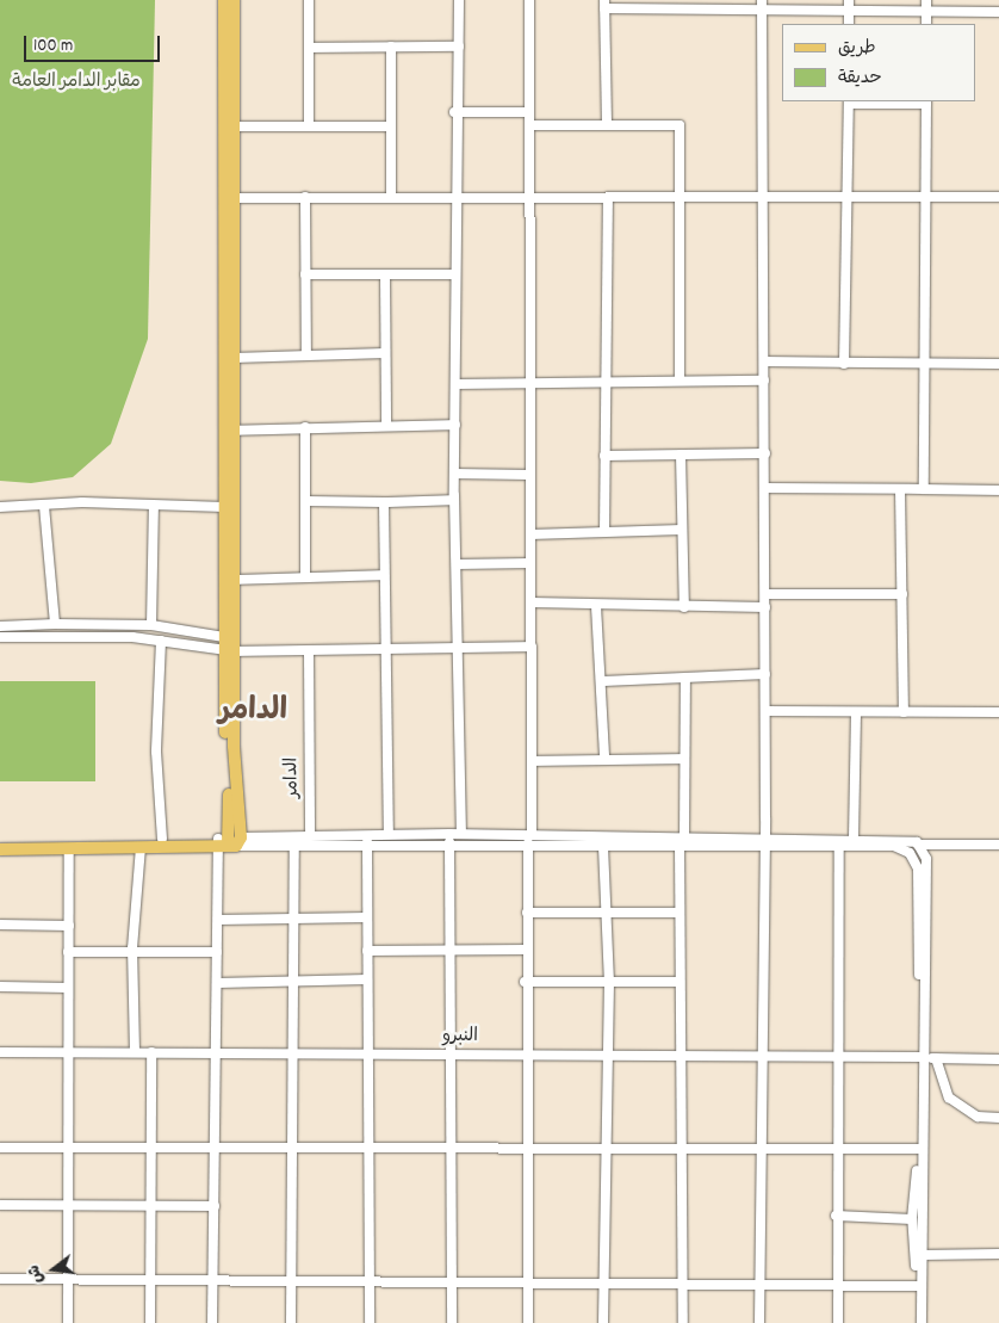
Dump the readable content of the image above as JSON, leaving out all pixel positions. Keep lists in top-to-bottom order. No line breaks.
{"streets":{"street":["الدامر","النبرو"]},"districts":["الدامر"],"parks":["مقابر الدامر العامة"],"legend":["طريق","حديقة"],"scale_bar":"100 m","north":"left"}
